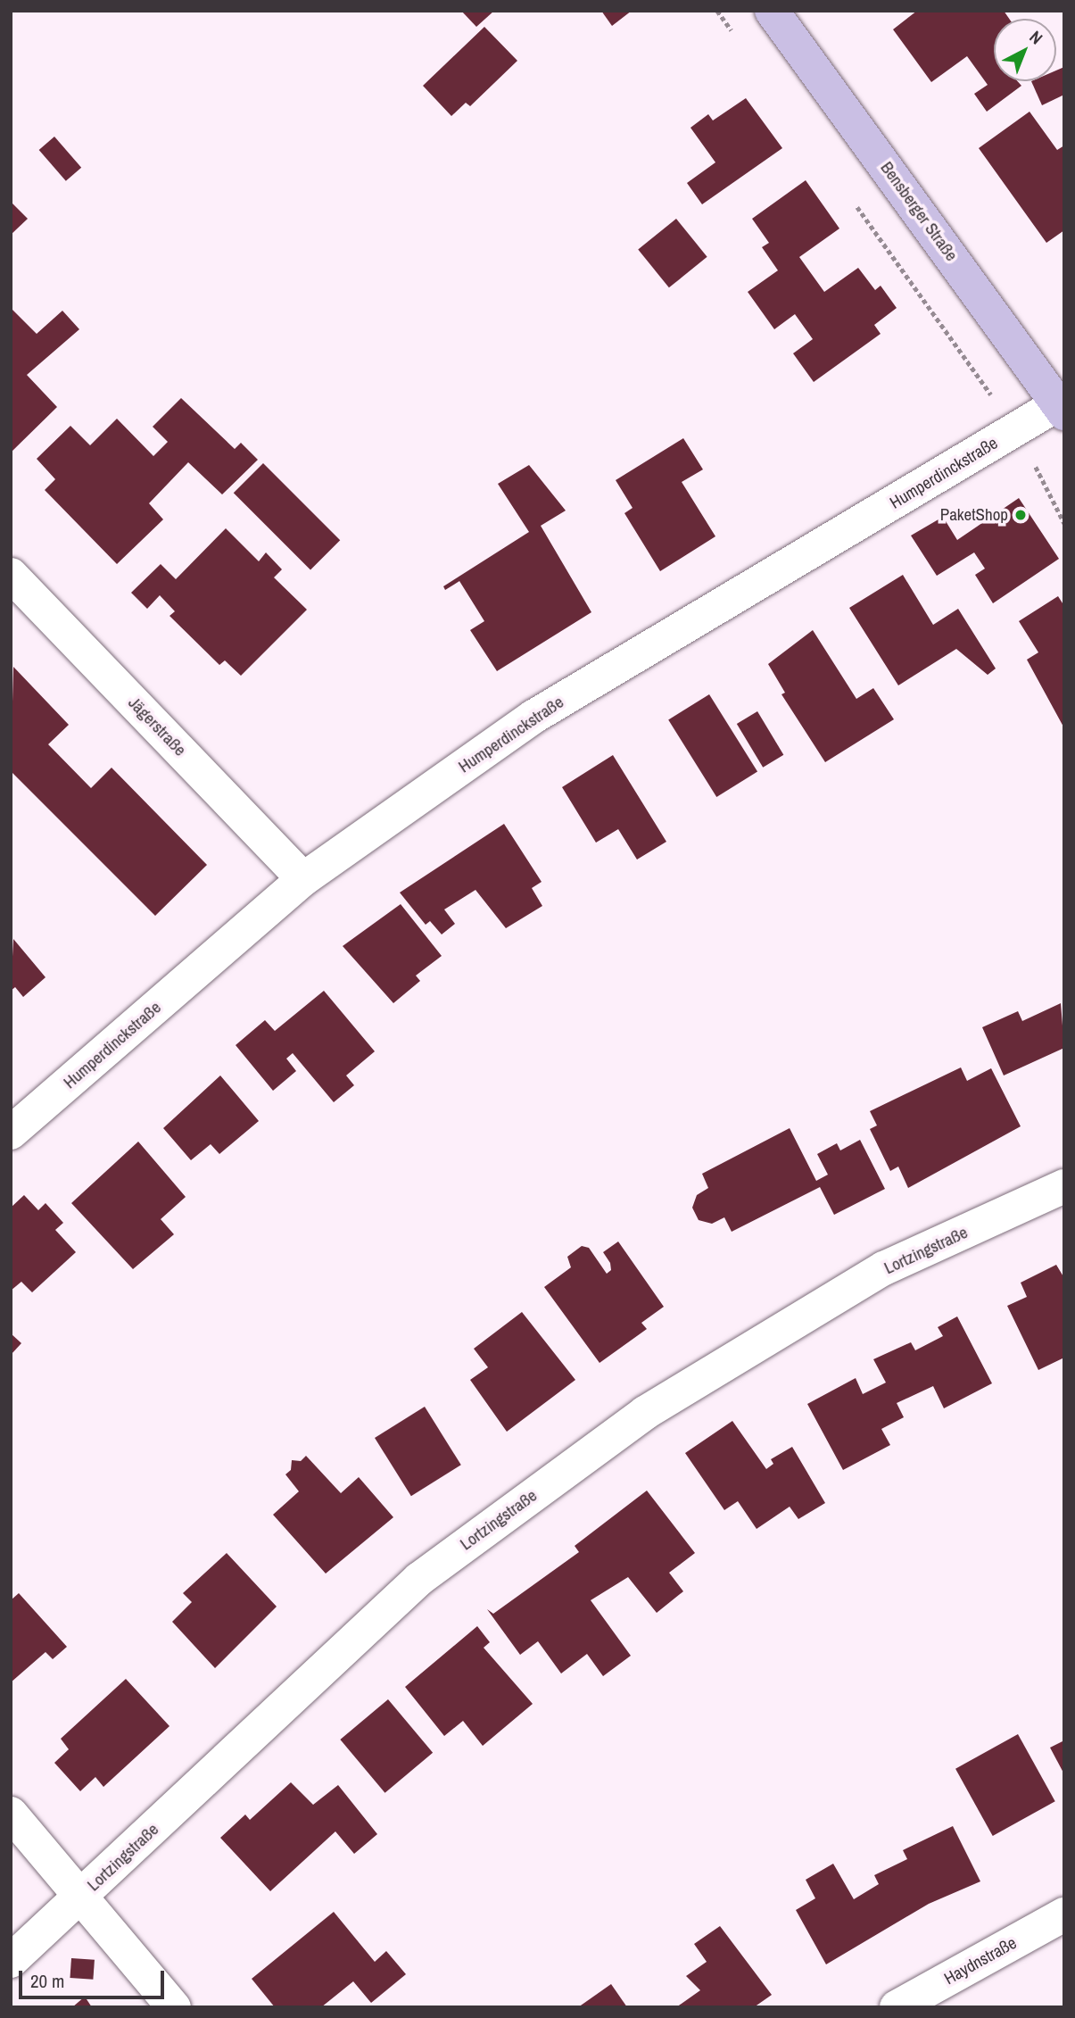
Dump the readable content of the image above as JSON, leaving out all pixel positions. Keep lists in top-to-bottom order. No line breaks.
{"streets":{"main road":["Bensberger Straße"],"street":["Humperdinckstraße","Jägerstraße","Lortzingstraße","Haydnstraße"]},"crossings":[["Bensberger Straße","Humperdinckstraße"],["Humperdinckstraße","Jägerstraße"]],"places":["PaketShop"],"scale_bar":"20 m","north":"top right"}
